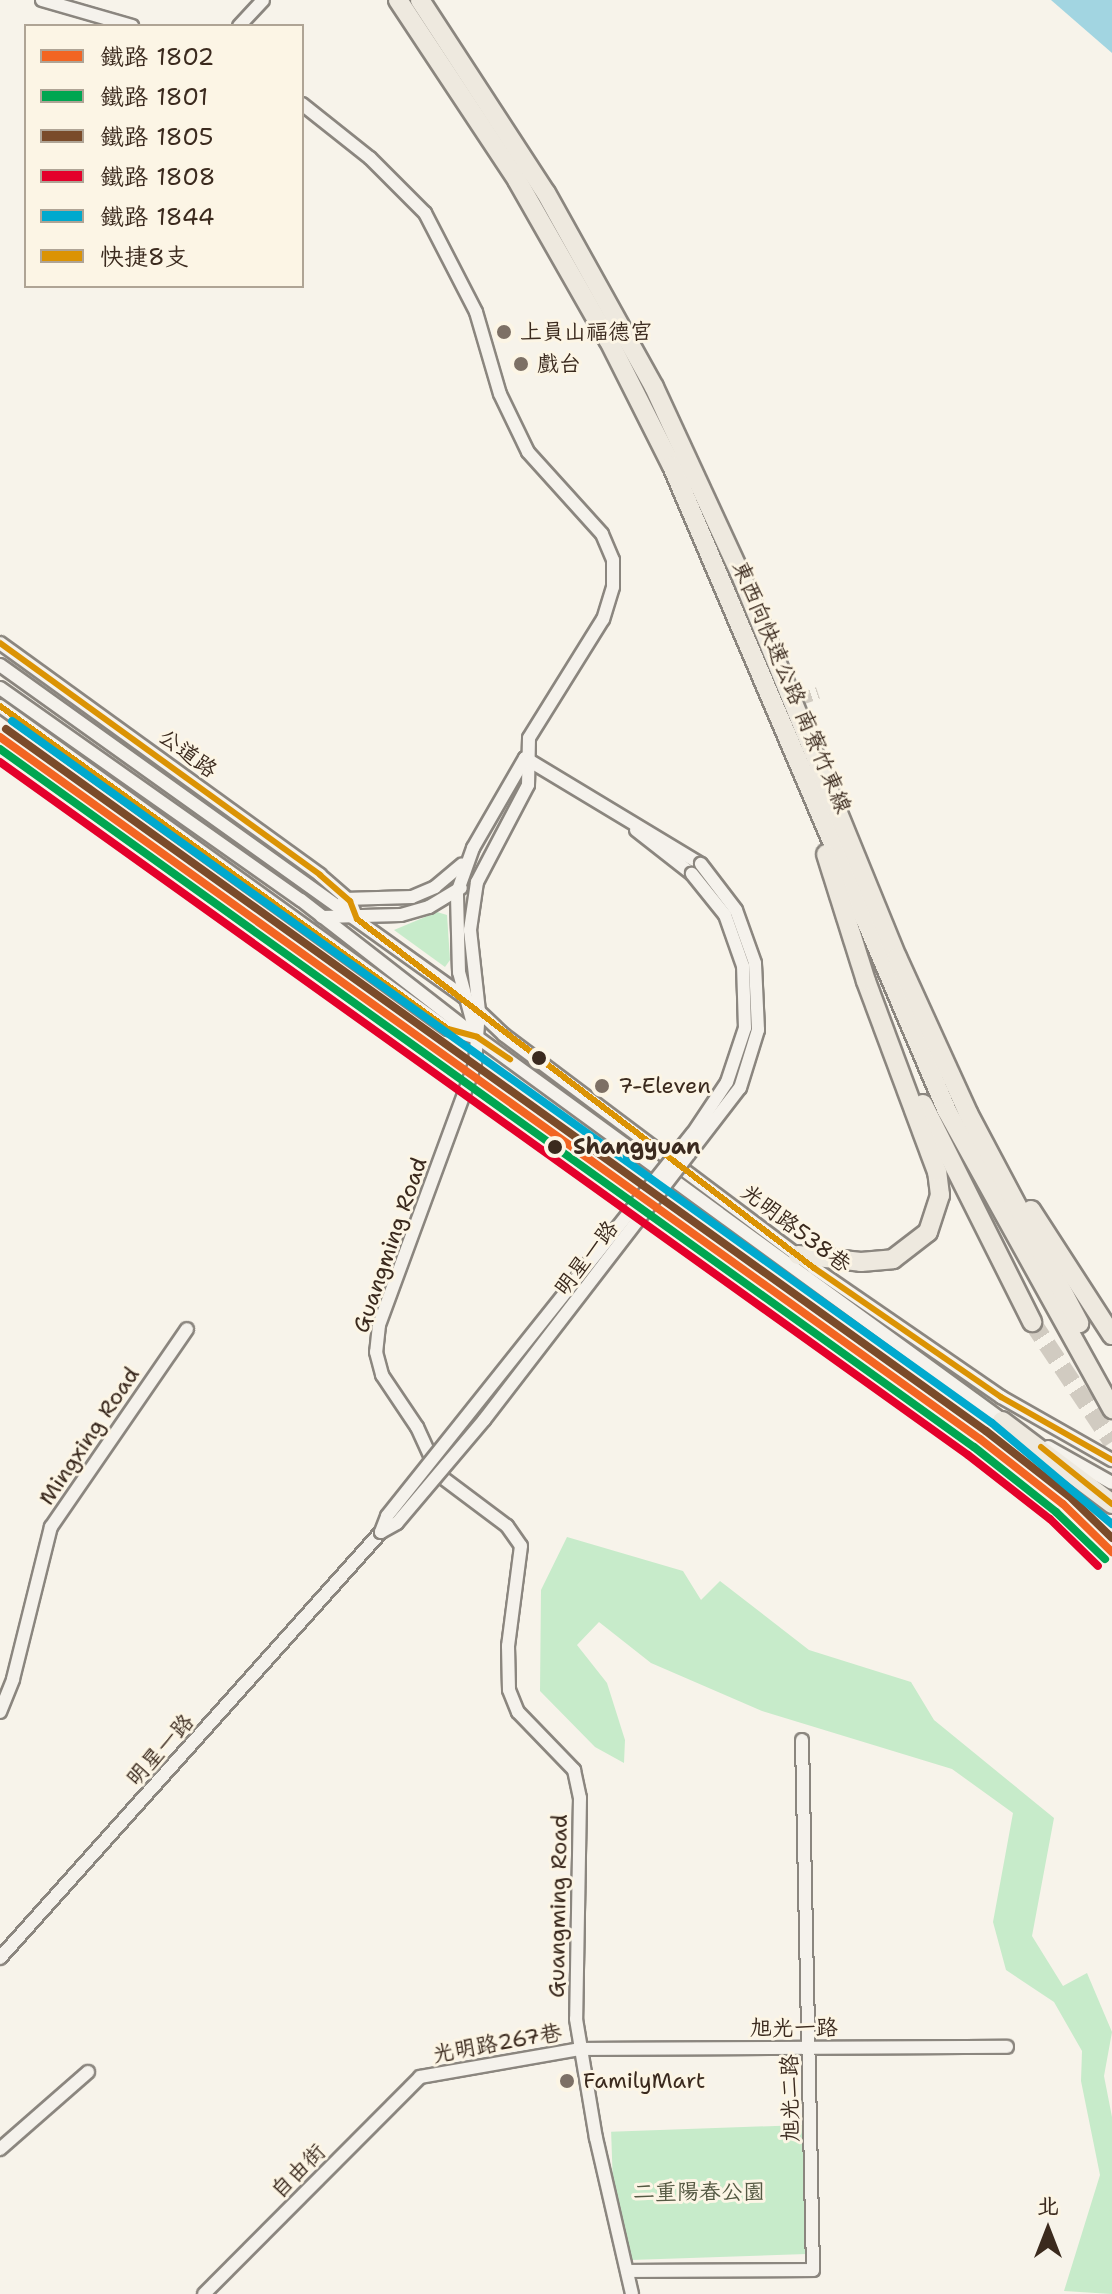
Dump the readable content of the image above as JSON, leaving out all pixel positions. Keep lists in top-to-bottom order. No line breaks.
{"streets":{"highway":["東西向快速公路 南寮竹東線"],"street":["公道路","光明路538巷","Guangming Road","明星一路","Mingxing Road","旭光一路","光明路267巷","旭光二路","自由街"]},"crossings":[["公道路","光明路538巷"],["公道路","Guangming Road"],["光明路538巷","Guangming Road"],["Guangming Road","明星一路"],["Guangming Road","旭光一路"],["Guangming Road","光明路267巷"],["Guangming Road","旭光二路"],["旭光一路","光明路267巷"],["旭光一路","旭光二路"],["光明路267巷","自由街"]],"parks":["二重陽春公園"],"places":["上員山福德宮","戲台","7-Eleven","Shangyuan","FamilyMart"],"lines":["transit line 快捷8支","rail line 1844","rail line 1805","rail line 1802","rail line 1801","rail line 1808"],"legend":["鐵路 1802","鐵路 1801","鐵路 1805","鐵路 1808","鐵路 1844","快捷8支"],"north":"top"}
